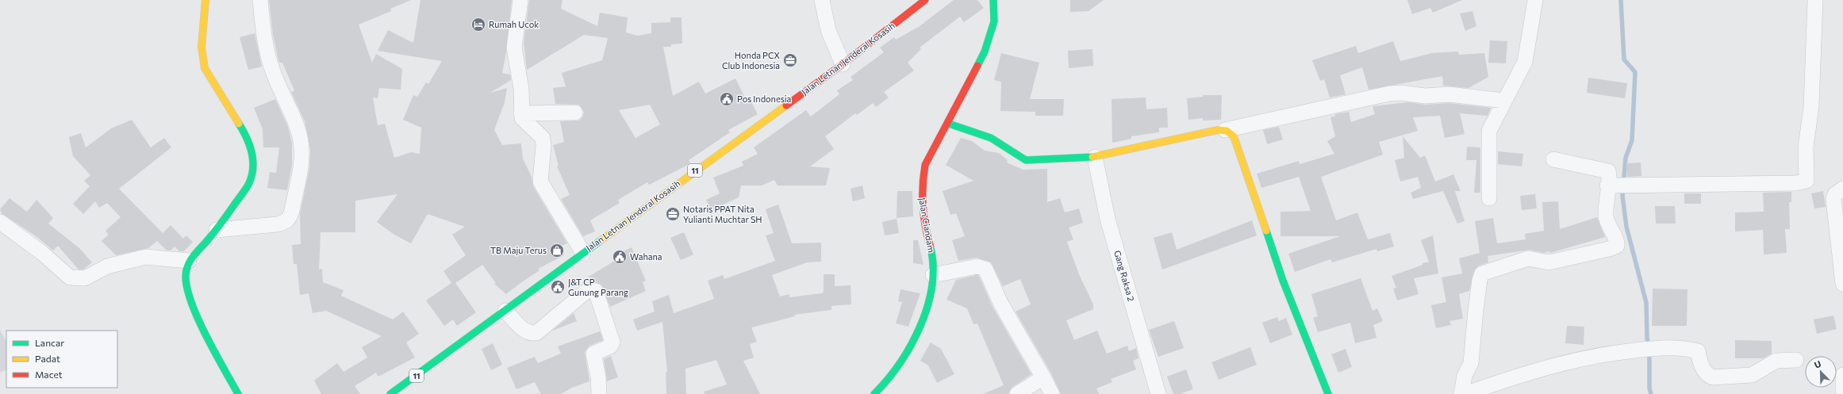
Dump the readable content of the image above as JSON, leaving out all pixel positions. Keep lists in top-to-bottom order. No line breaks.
{"streets":{"main road":["Jalan Letnan Jenderal Kosasih","11","Jalan Ciandam"],"street":["Gang Raksa 2"]},"places":{"hotel":["Rumah Ucok"],"office":["Honda PCX Club Indonesia","Notaris PPAT Nita Yulianti Muchtar SH"],"public building":["Pos Indonesia","Wahana","J&T CP Gunung Parang"],"shop":["TB Maju Terus"]},"legend":["Lancar","Padat","Macet"],"north":"top left"}
